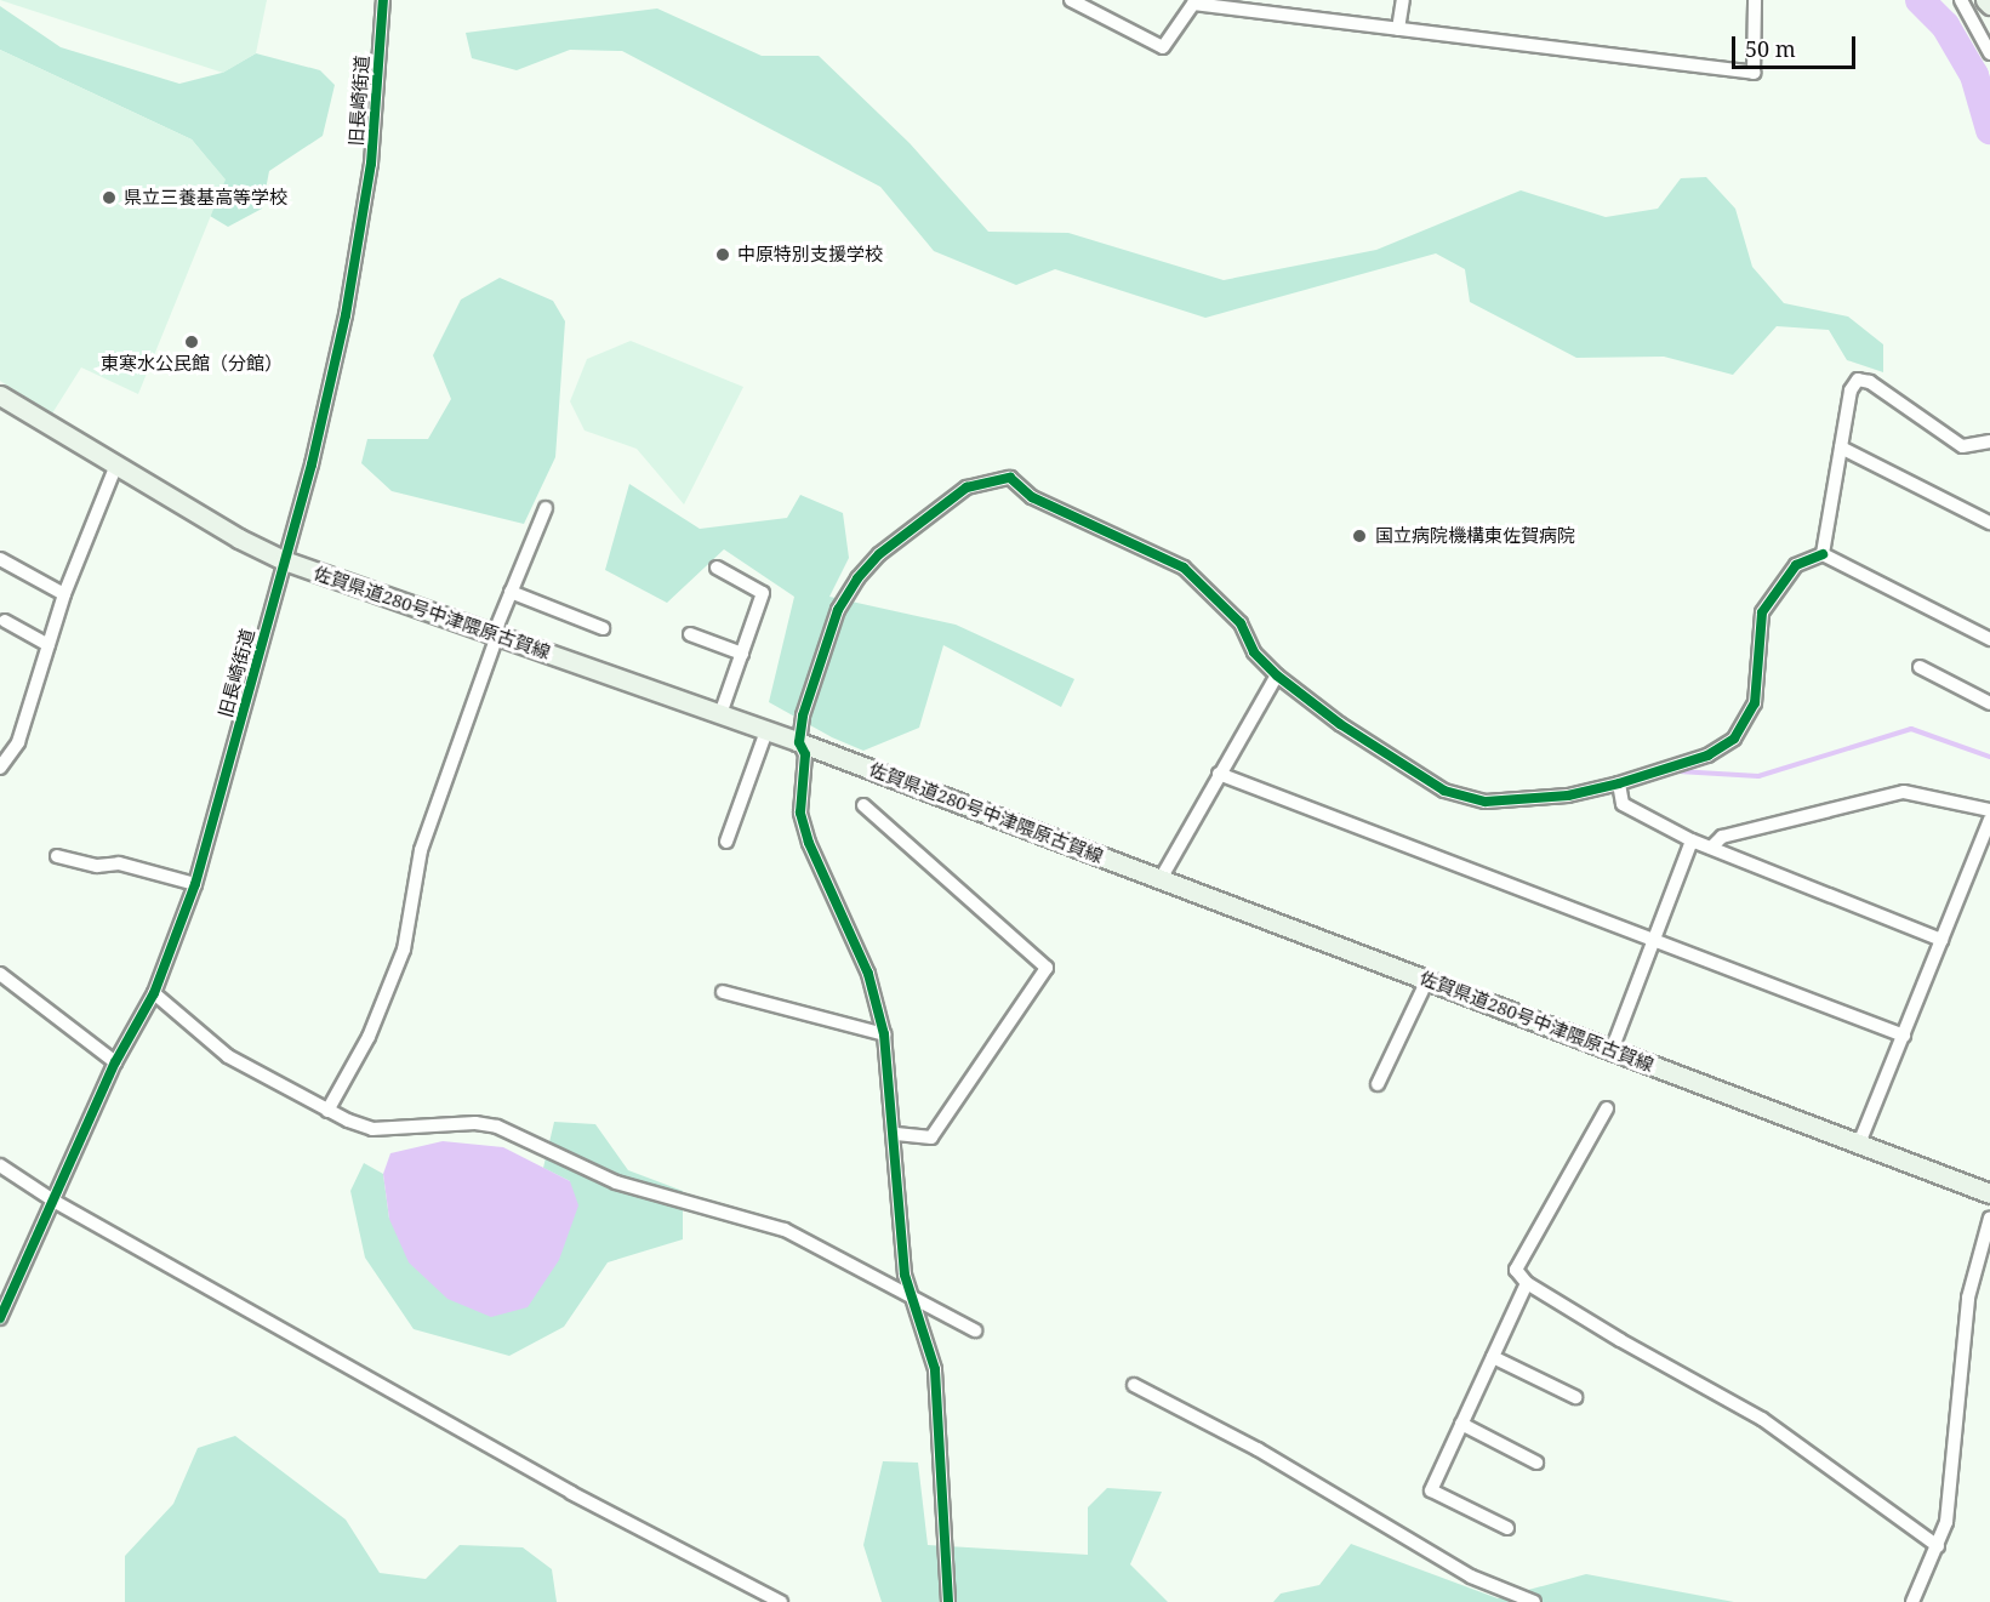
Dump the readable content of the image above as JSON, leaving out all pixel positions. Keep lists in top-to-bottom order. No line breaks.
{"streets":{"main road":["佐賀県道280号中津隈原古賀線"],"street":["旧長崎街道"]},"crossings":[["旧長崎街道","佐賀県道280号中津隈原古賀線"]],"places":["県立三養基高等学校","中原特別支援学校","東寒水公民館（分館）","国立病院機構東佐賀病院"],"scale_bar":"50 m"}
